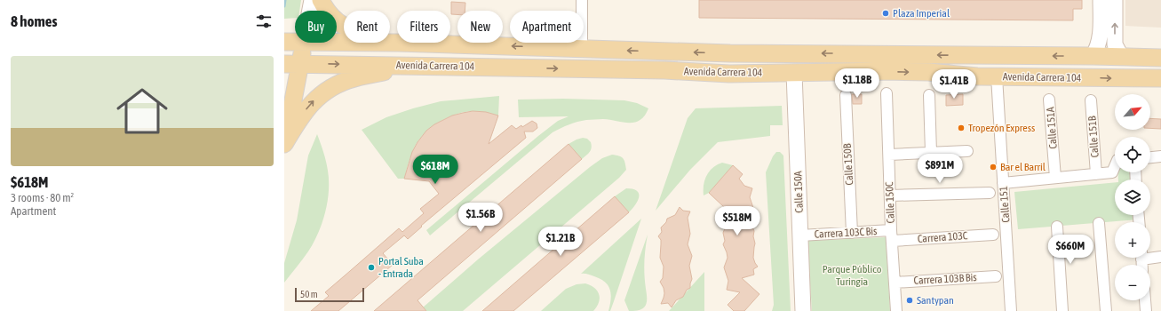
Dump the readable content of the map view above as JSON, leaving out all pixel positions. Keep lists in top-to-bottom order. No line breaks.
{"streets":{"main road":["Avenida Carrera 104"],"street":["Calle 151A","Calle 151B","Calle 150B","Calle 150A","Calle 150C","Calle 151","Carrera 103C Bis","Carrera 103C","Carrera 103B Bis"]},"crossings":[["Avenida Carrera 104","Calle 150A"],["Avenida Carrera 104","Calle 151"],["Calle 150B","Carrera 103C Bis"],["Calle 150A","Carrera 103C Bis"],["Calle 150C","Carrera 103C Bis"],["Calle 150C","Carrera 103C"],["Calle 150C","Carrera 103B Bis"],["Carrera 103C Bis","Carrera 103C"]],"parks":["Parque Público Turingia"],"places":["Plaza Imperial","Tropezón Express","Bar el Barril","Portal Suba - Entrada","Santypan"],"scale_bar":"50 m","north":"top right","page":{"heading":"8 homes","chip":["Buy","Rent","Filters","New","Apartment"],"list":[{"name":"$618M","note":"3 rooms · 80 m² · Apartment"}],"price":["$1.18B","$1.41B","$891M","$618M","$1.56B","$518M","$1.21B","$660M"],"map_buttons":["+","−"],"scale":"50 m"}}
